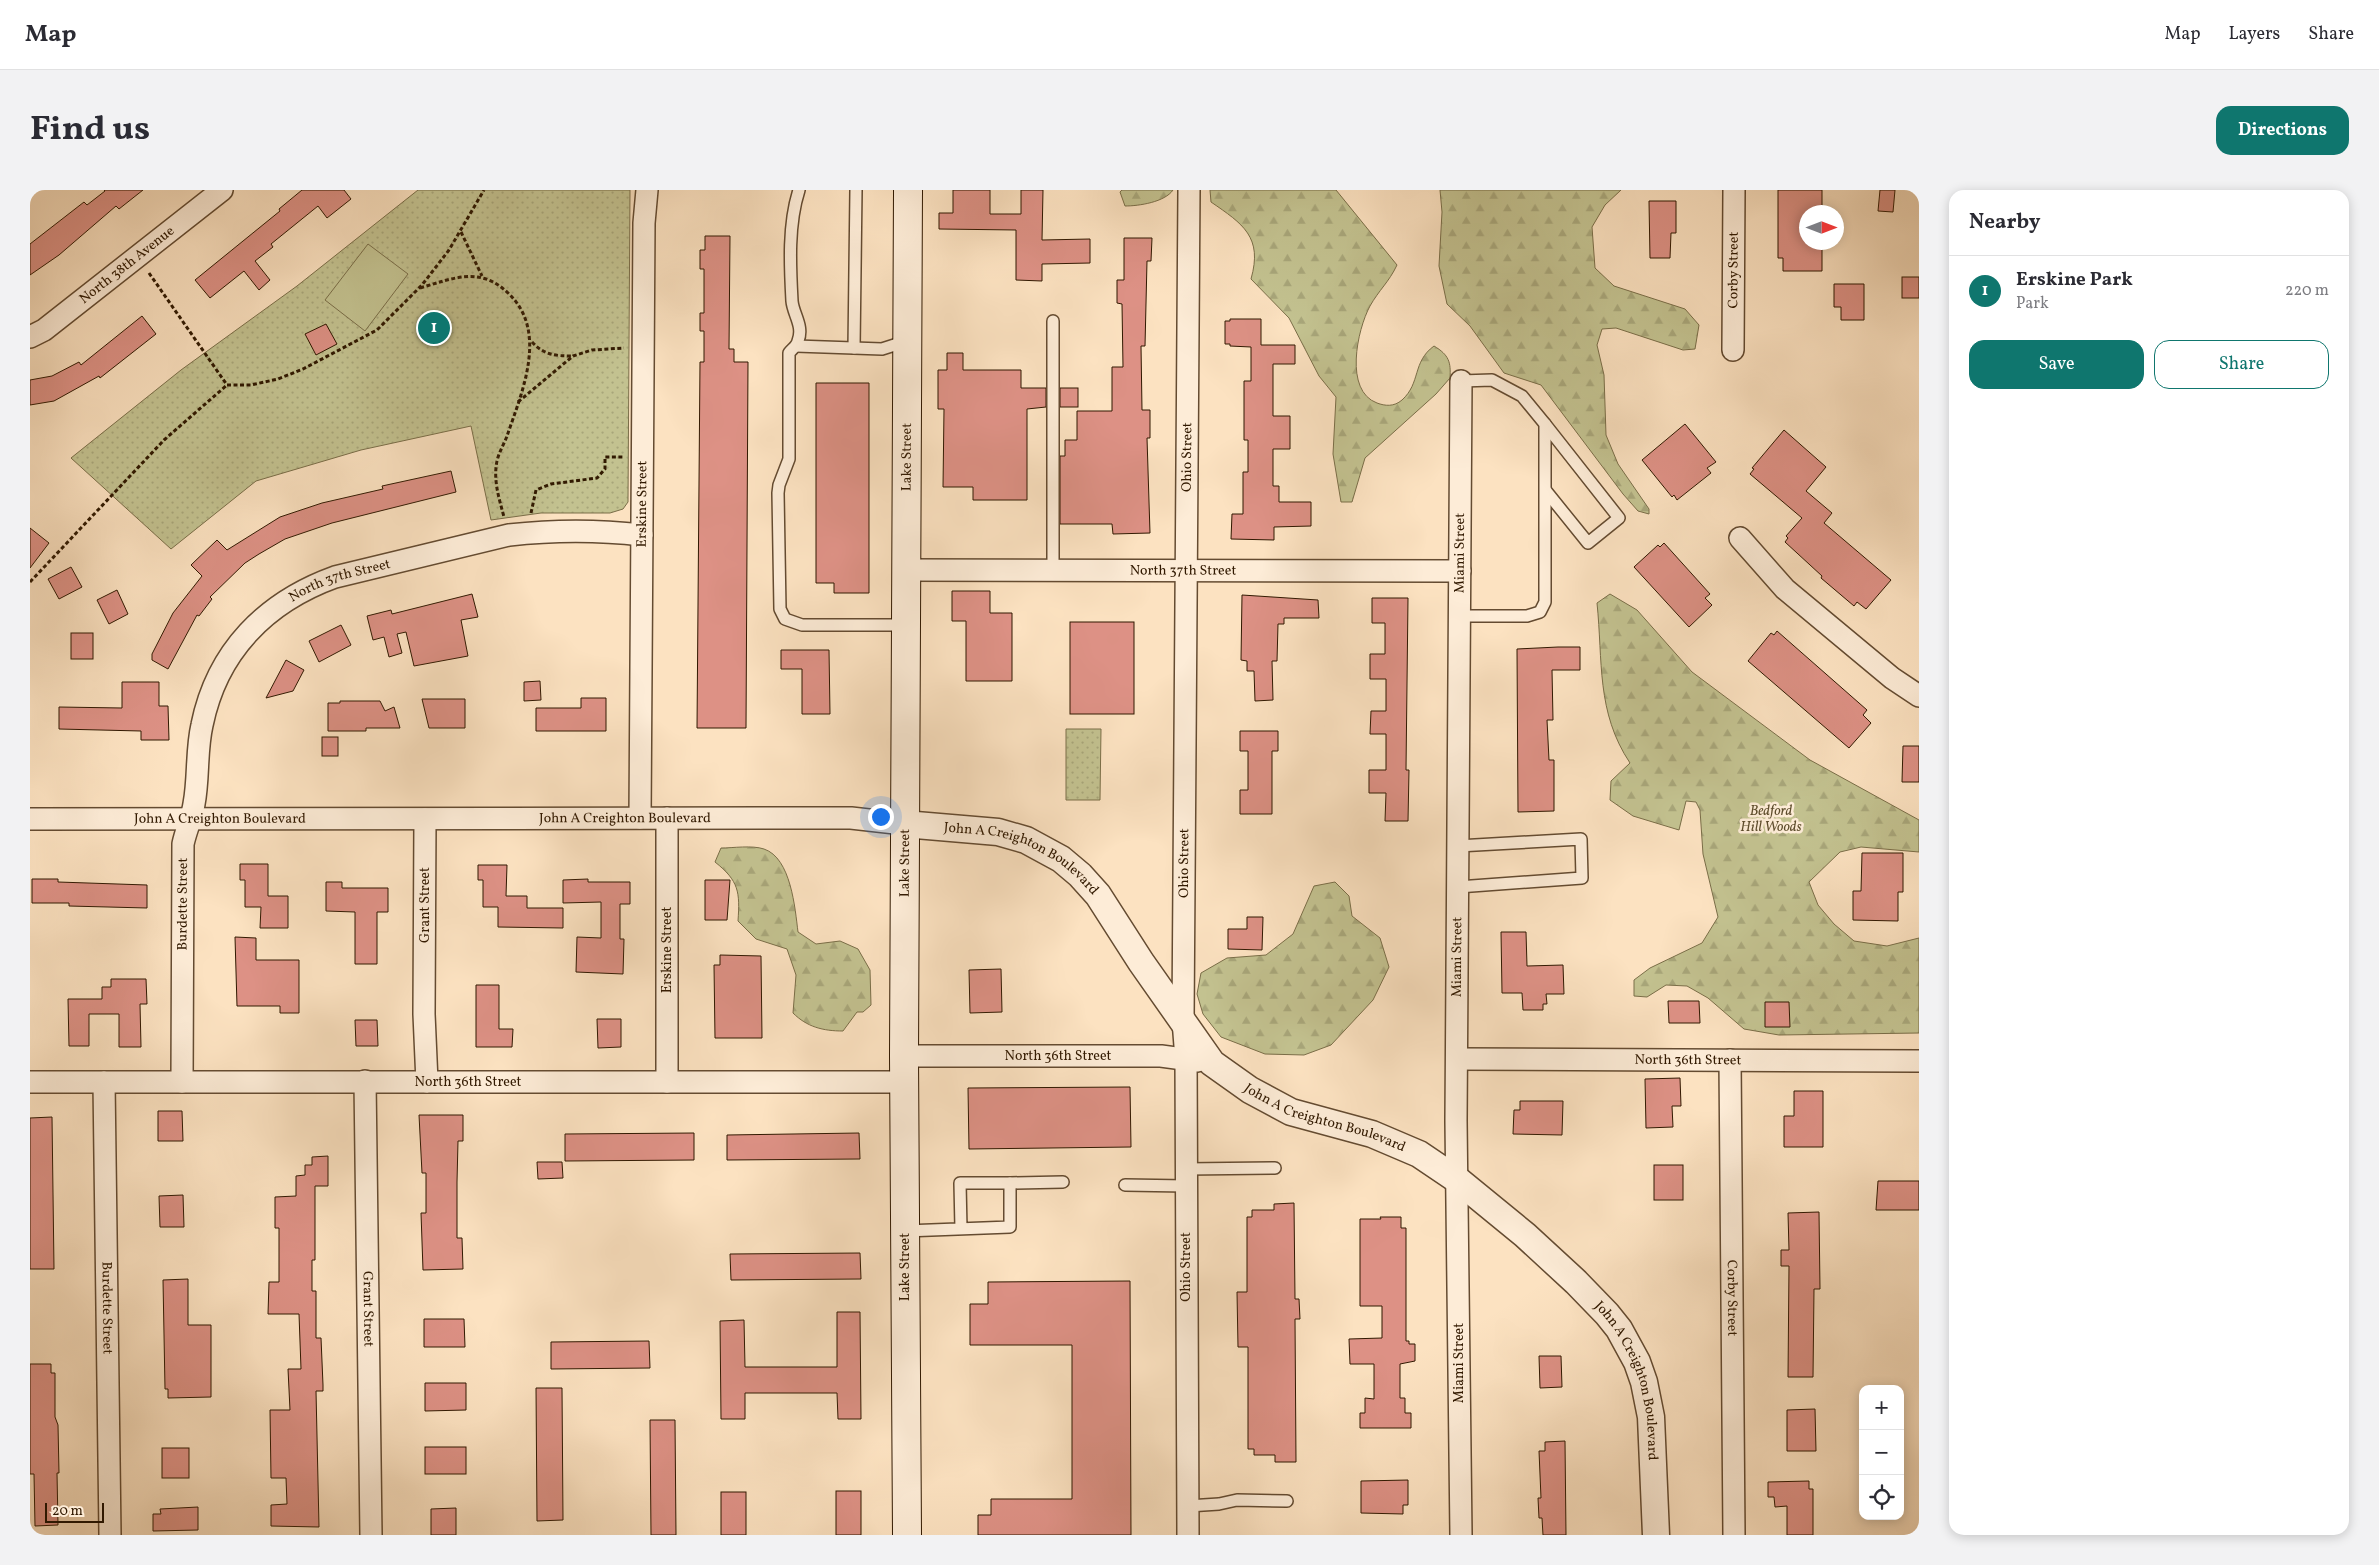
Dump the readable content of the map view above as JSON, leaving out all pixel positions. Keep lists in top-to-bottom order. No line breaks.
{"streets":{"main road":["Lake Street"],"street":["North 38th Avenue","Corby Street","Ohio Street","Erskine Street","Miami Street","North 37th Street","John A Creighton Boulevard","Burdette Street","Grant Street","North 36th Street"]},"crossings":[["Corby Street","North 36th Street"],["Lake Street","North 37th Street"],["Lake Street","John A Creighton Boulevard"],["Lake Street","North 36th Street"],["Ohio Street","North 37th Street"],["Ohio Street","John A Creighton Boulevard"],["Ohio Street","North 36th Street"],["Erskine Street","North 37th Street"],["Erskine Street","John A Creighton Boulevard"],["Erskine Street","North 36th Street"],["Miami Street","North 37th Street"],["Miami Street","John A Creighton Boulevard"],["Miami Street","North 36th Street"],["North 37th Street","John A Creighton Boulevard"],["North 37th Street","Burdette Street"],["John A Creighton Boulevard","Burdette Street"],["John A Creighton Boulevard","Grant Street"],["John A Creighton Boulevard","North 36th Street"],["Burdette Street","North 36th Street"],["Grant Street","North 36th Street"]],"parks":["Bedford Hill Woods"],"scale_bar":"20 m","north":"right","page":{"header":"Map","nav":["Map","Layers","Share"],"title":"Find us","buttons":["Directions",["Save","Share"]],"heading":"Nearby","list":[{"mark":"1","name":"Erskine Park","note":"Park","value":"220 m"}],"pins":"1","map_buttons":["+","−"],"scale":"20 m"}}
